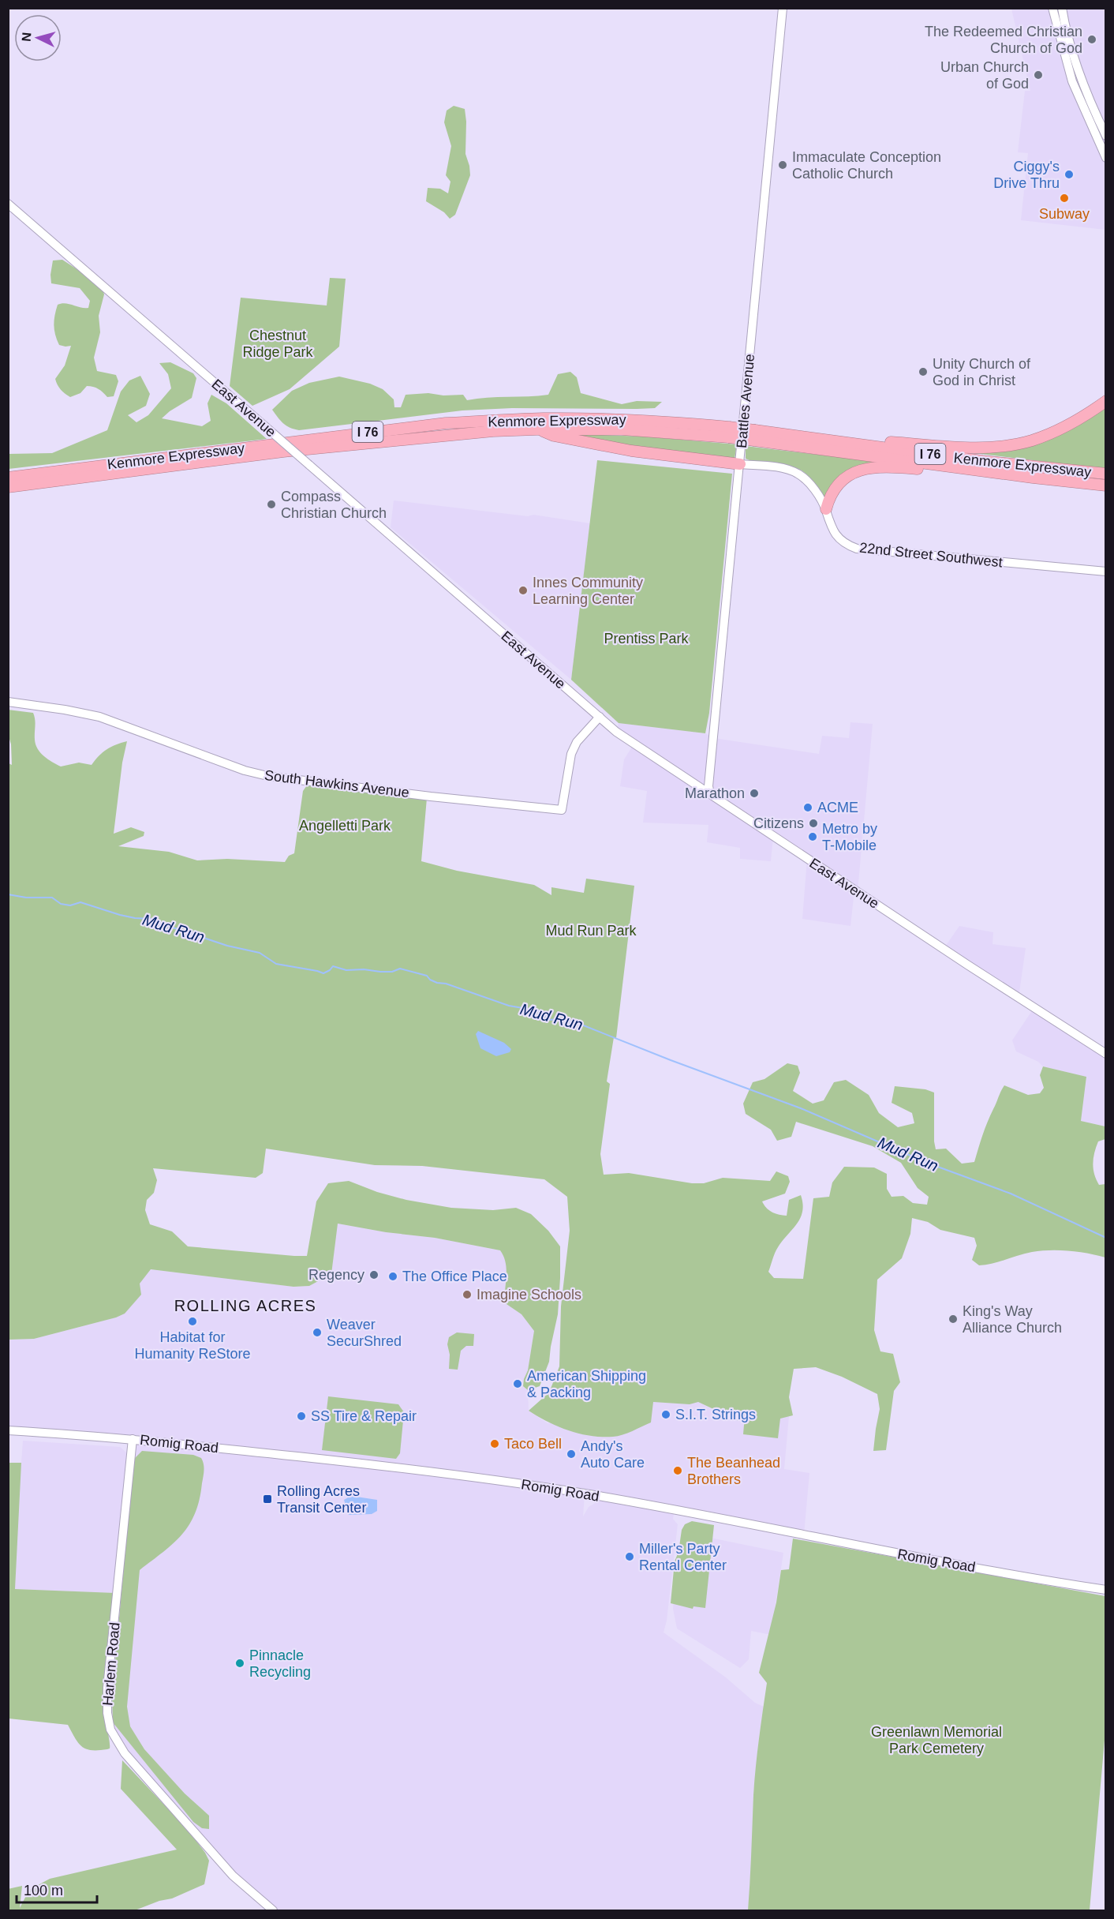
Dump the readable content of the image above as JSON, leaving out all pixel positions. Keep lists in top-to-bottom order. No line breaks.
{"streets":{"highway":["Kenmore Expressway","I 76"],"street":["Battles Avenue","East Avenue","22nd Street Southwest","South Hawkins Avenue","Romig Road","Harlem Road"]},"crossings":[["Battles Avenue","East Avenue"],["Battles Avenue","22nd Street Southwest"],["East Avenue","South Hawkins Avenue"],["Romig Road","Harlem Road"]],"districts":["ROLLING ACRES"],"water":["Mud Run"],"parks":["Chestnut Ridge Park","Prentiss Park","Angelletti Park","Mud Run Park","Greenlawn Memorial Park Cemetery"],"places":{"other":["The Redeemed Christian Church of God","Urban Church of God","Immaculate Conception Catholic Church","Ciggy's Drive Thru","Subway","Unity Church of God in Christ","Compass Christian Church","Innes Community Learning Center","Marathon","ACME","Citizens","Metro by T-Mobile","Regency","The Office Place","Imagine Schools","King's Way Alliance Church","Habitat for Humanity ReStore","Weaver SecurShred","American Shipping & Packing","S.I.T. Strings","SS Tire & Repair","Taco Bell","Andy's Auto Care","The Beanhead Brothers","Miller's Party Rental Center","Pinnacle Recycling"],"transit":["Rolling Acres Transit Center"]},"scale_bar":"100 m","north":"left"}
